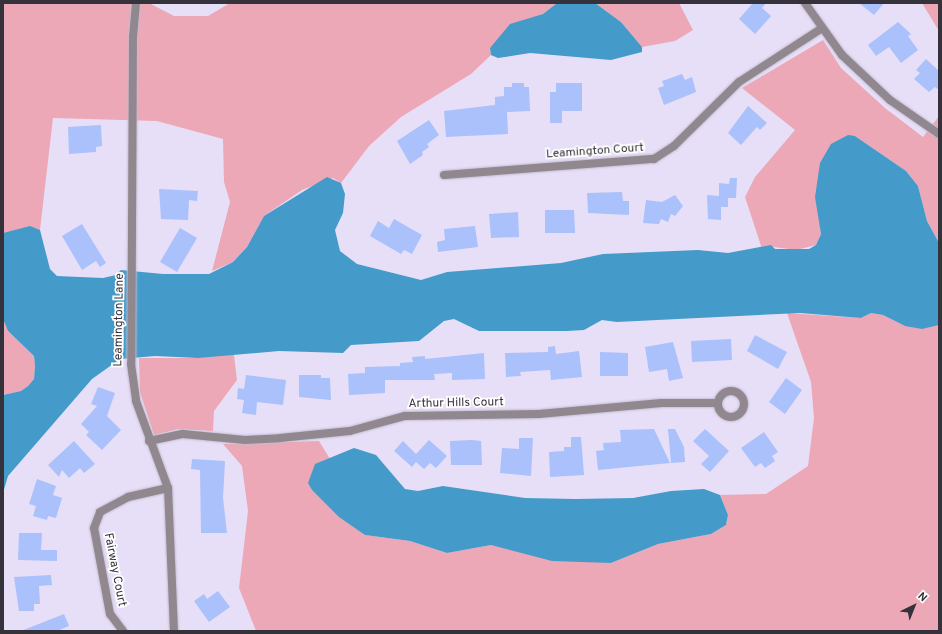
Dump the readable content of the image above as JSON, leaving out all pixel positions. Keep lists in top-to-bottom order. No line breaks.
{"streets":{"street":["Leamington Court","Leamington Lane","Arthur Hills Court","Fairway Court"]},"crossings":[["Leamington Lane","Arthur Hills Court"],["Leamington Lane","Fairway Court"]],"north":"top right"}
